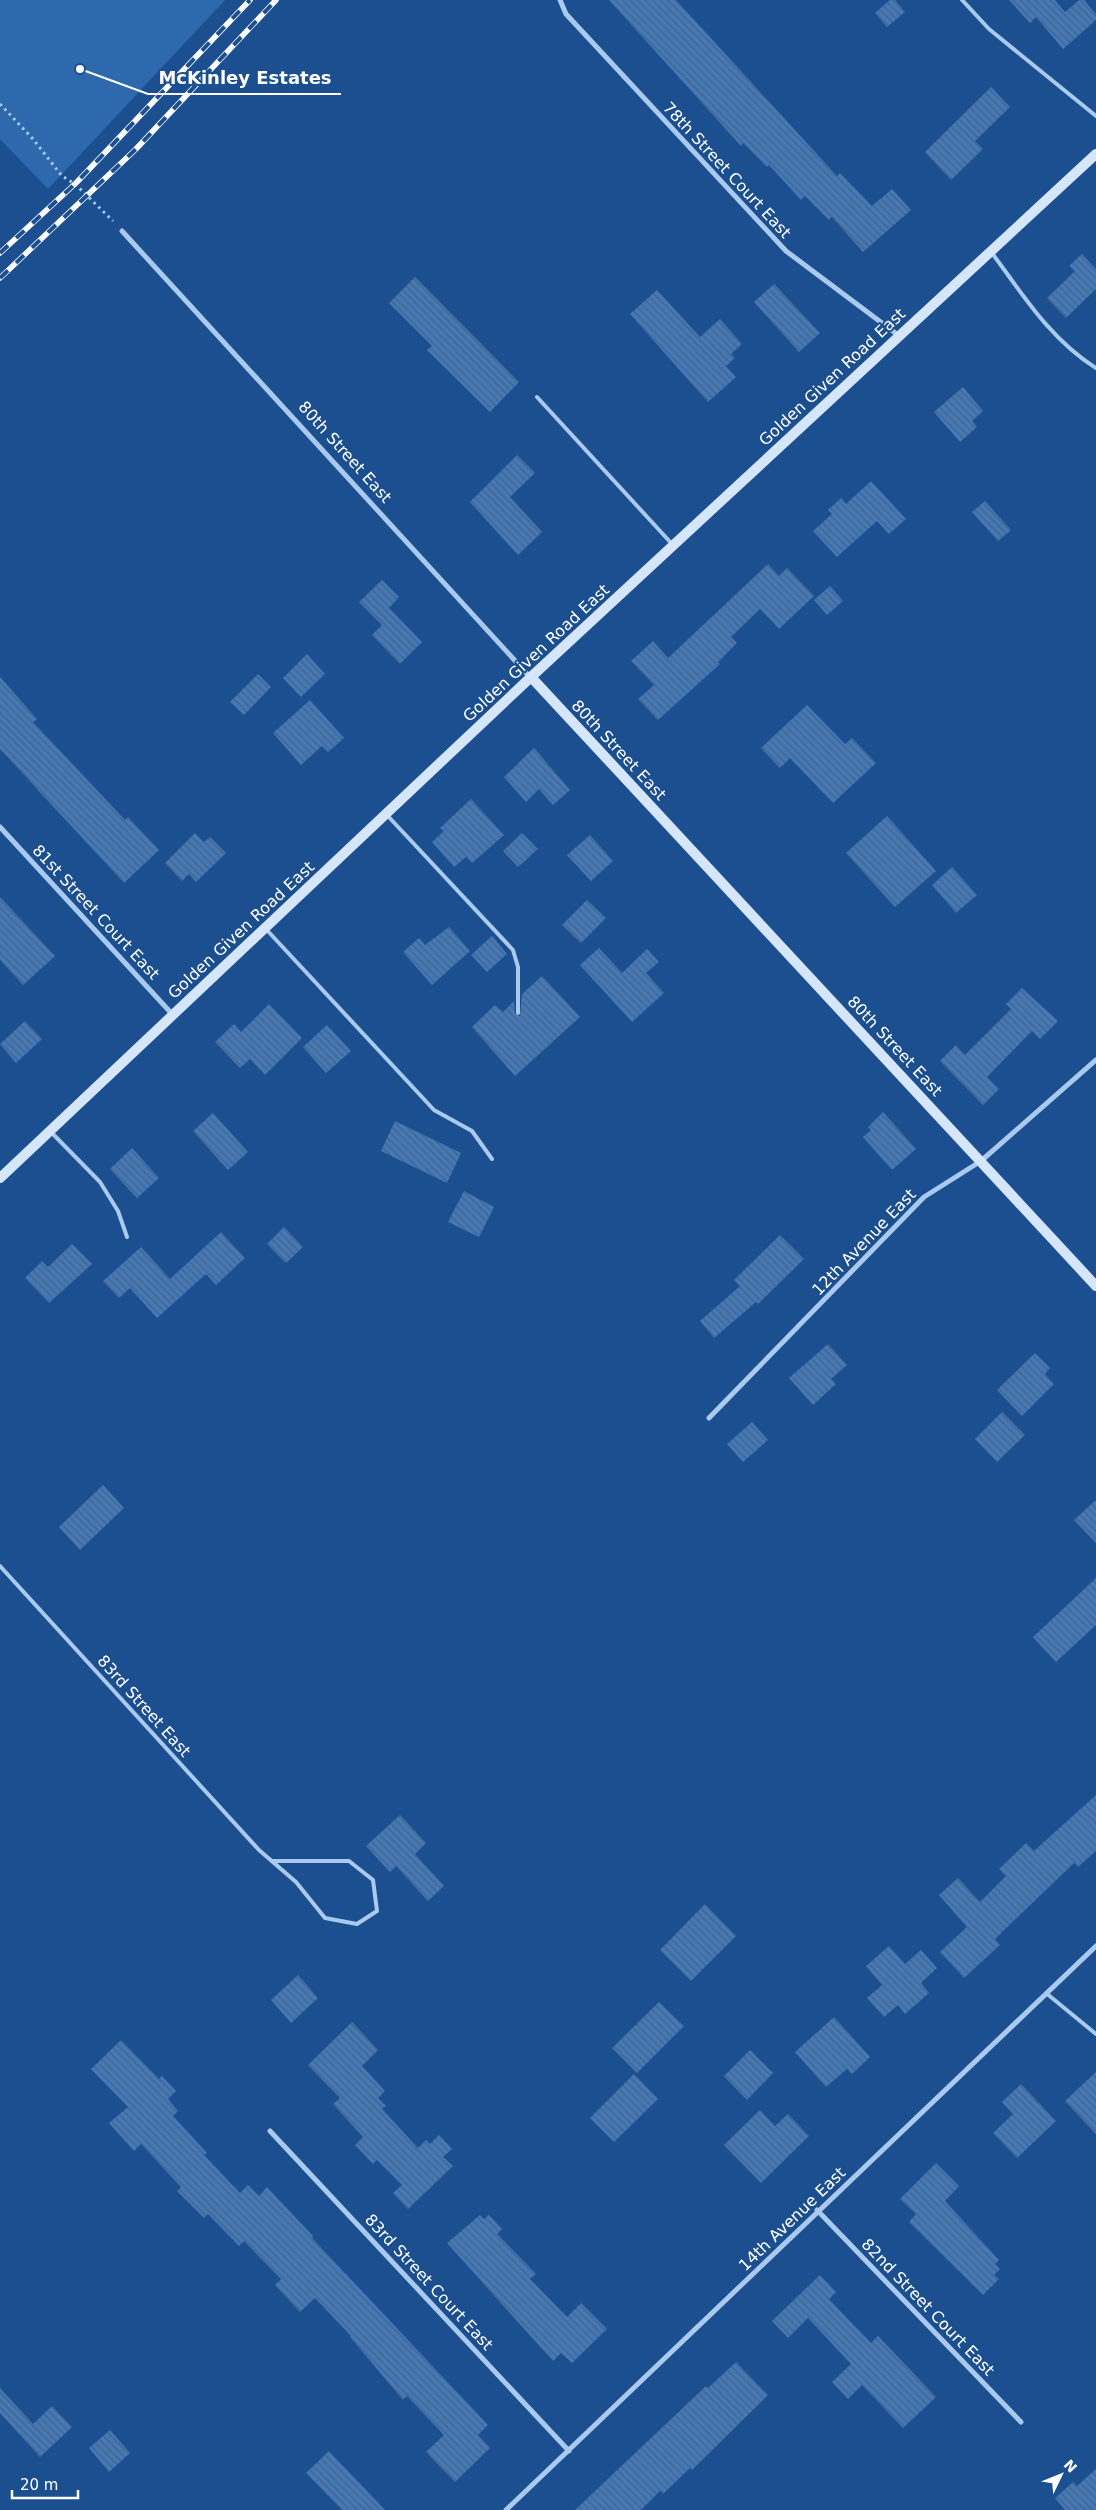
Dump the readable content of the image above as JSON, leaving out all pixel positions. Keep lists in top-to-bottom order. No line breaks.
{"streets":{"street":["78th Street Court East","Golden Given Road East","80th Street East","81st Street Court East","12th Avenue East","14th Avenue East","83rd Street Court East","82nd Street Court East"],"lane":["83rd Street East"]},"crossings":[["78th Street Court East","Golden Given Road East"],["Golden Given Road East","80th Street East"],["Golden Given Road East","81st Street Court East"],["80th Street East","12th Avenue East"],["14th Avenue East","83rd Street Court East"],["14th Avenue East","82nd Street Court East"]],"places":["McKinley Estates"],"scale_bar":"20 m","north":"top right"}
